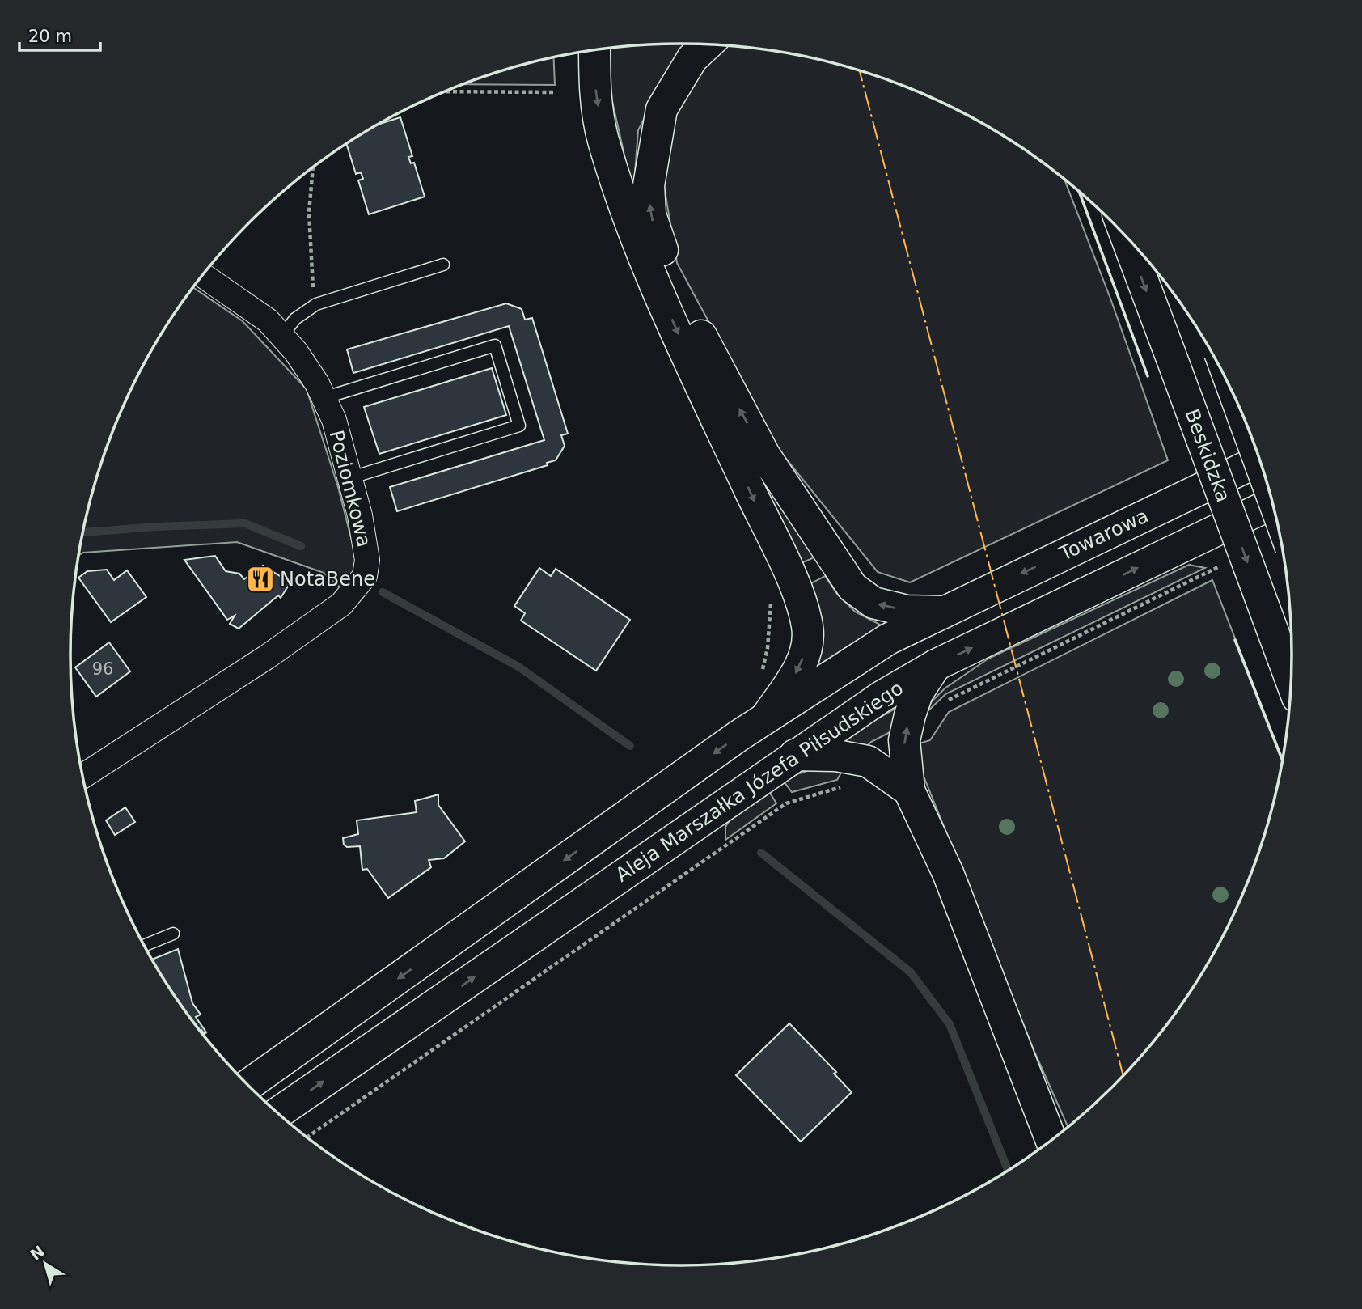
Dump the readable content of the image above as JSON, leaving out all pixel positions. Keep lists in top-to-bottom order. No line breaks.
{"streets":{"main road":["Beskidzka","Towarowa","Aleja Marszałka Józefa Piłsudskiego"],"street":["Poziomkowa"]},"one_way":["Beskidzka","Towarowa"],"places":{"restaurant":["NotaBene"]},"house_numbers":["96"],"scale_bar":"20 m","north":"top left"}
